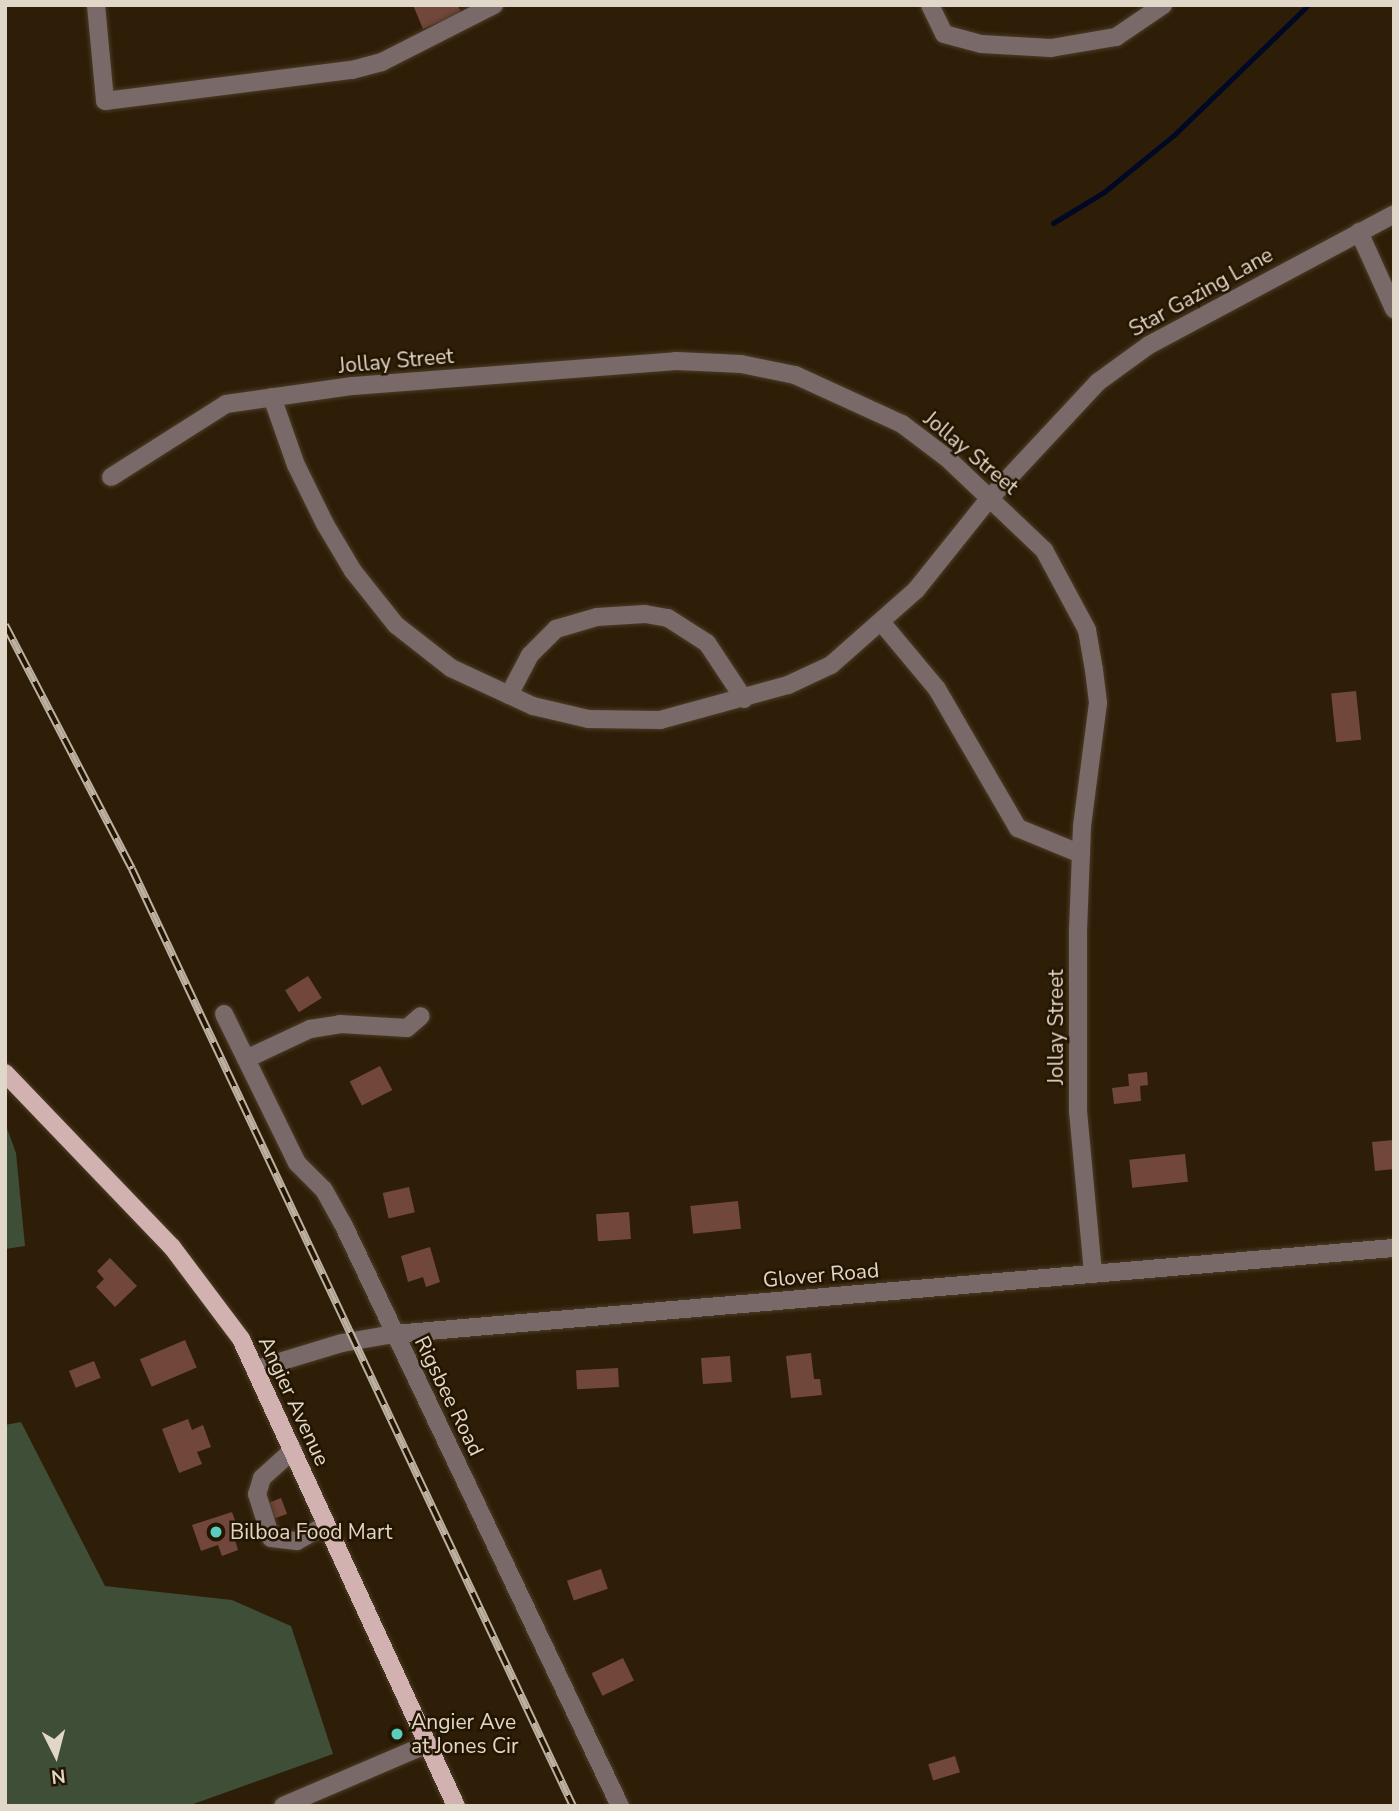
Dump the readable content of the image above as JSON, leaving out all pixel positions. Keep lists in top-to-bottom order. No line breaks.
{"streets":{"main road":["Angier Avenue"],"street":["Star Gazing Lane","Jollay Street","Glover Road","Rigsbee Road"]},"crossings":[["Star Gazing Lane","Jollay Street"],["Jollay Street","Glover Road"],["Glover Road","Rigsbee Road"],["Glover Road","Angier Avenue"]],"places":["Bilboa Food Mart","Angier Ave at Jones Cir"],"north":"bottom"}
